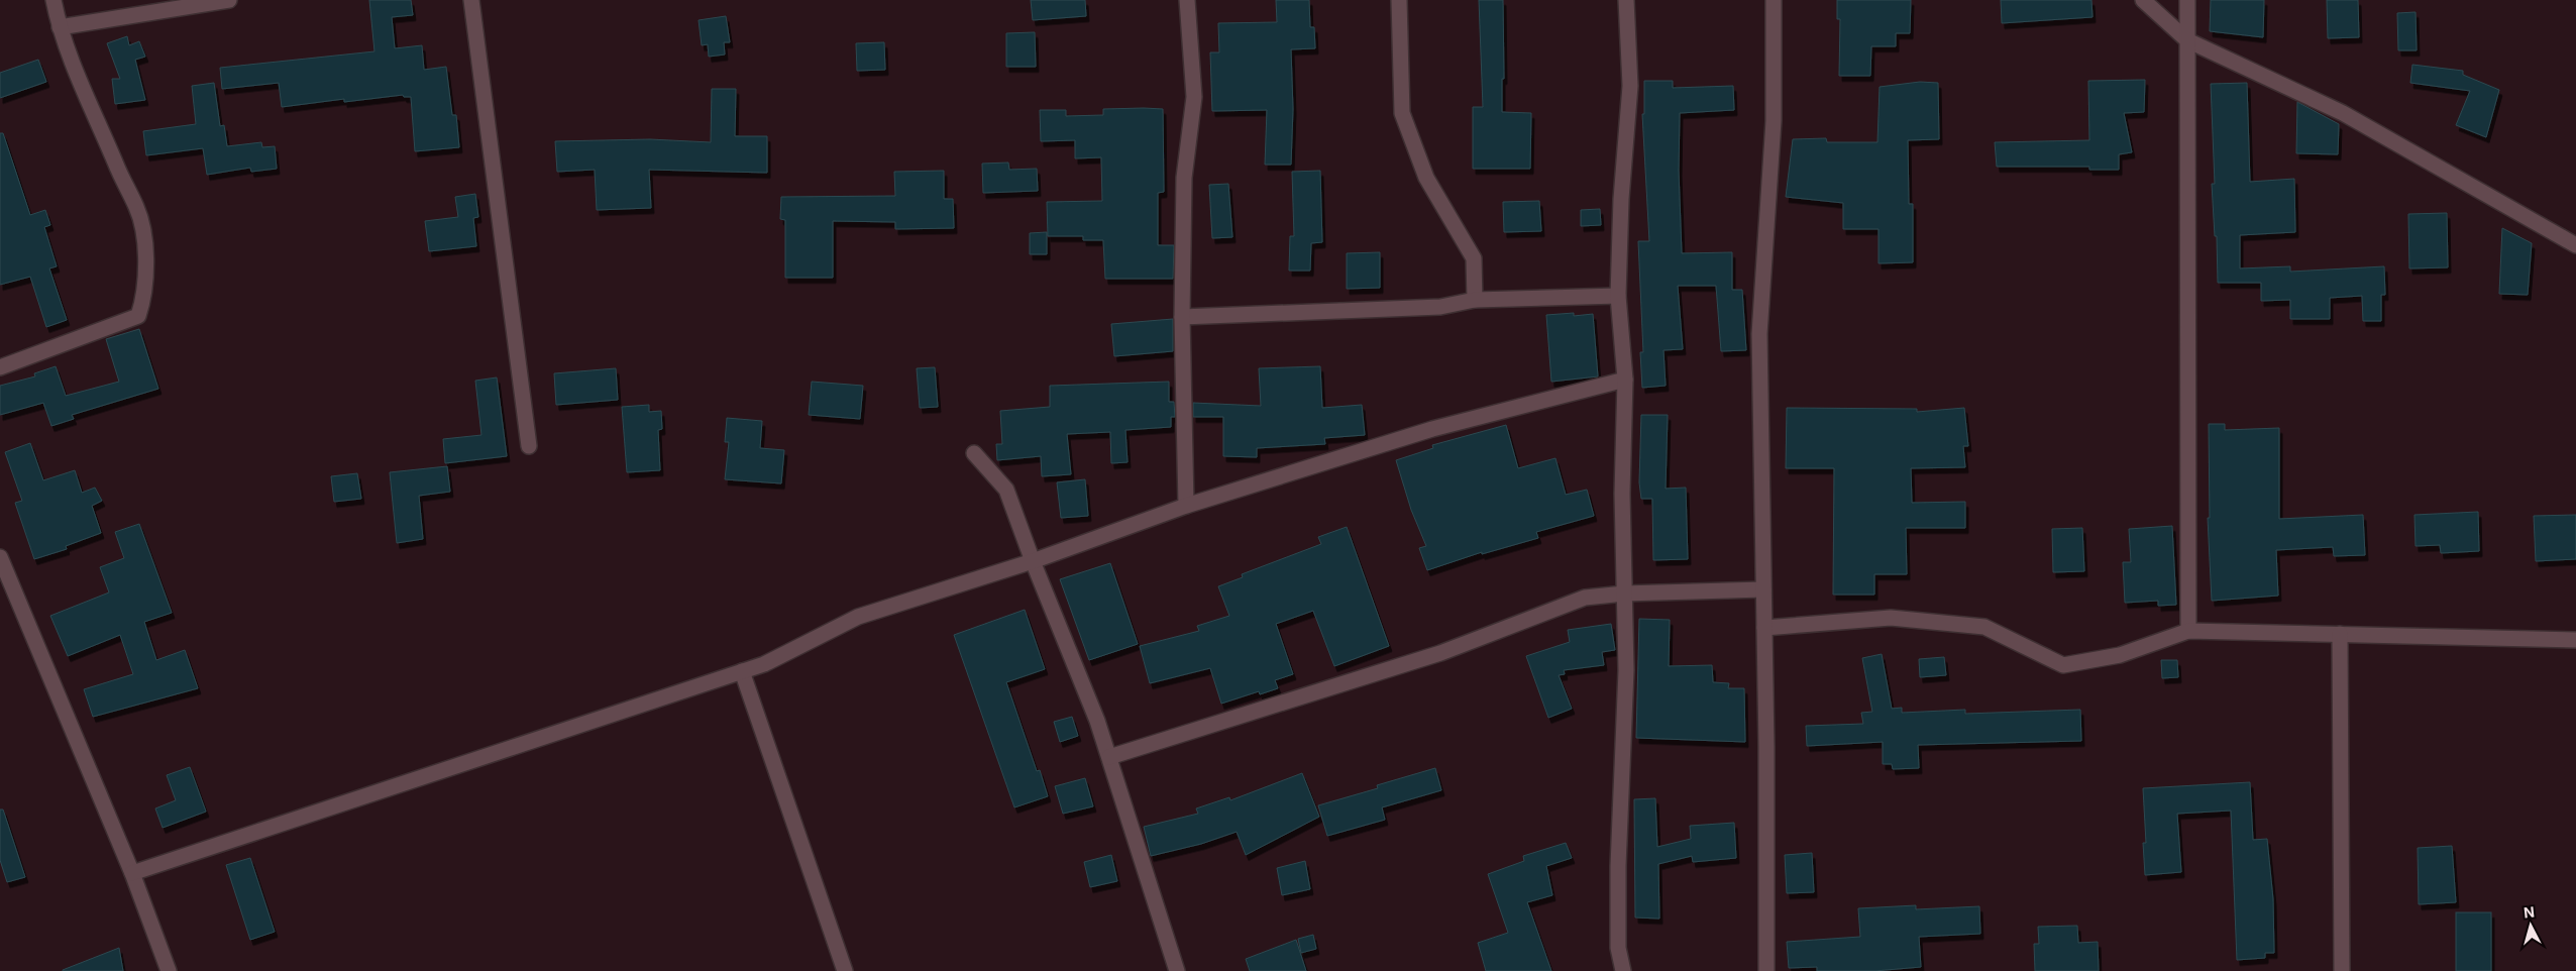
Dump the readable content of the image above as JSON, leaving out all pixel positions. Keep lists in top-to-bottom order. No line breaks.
{"north":"top"}
